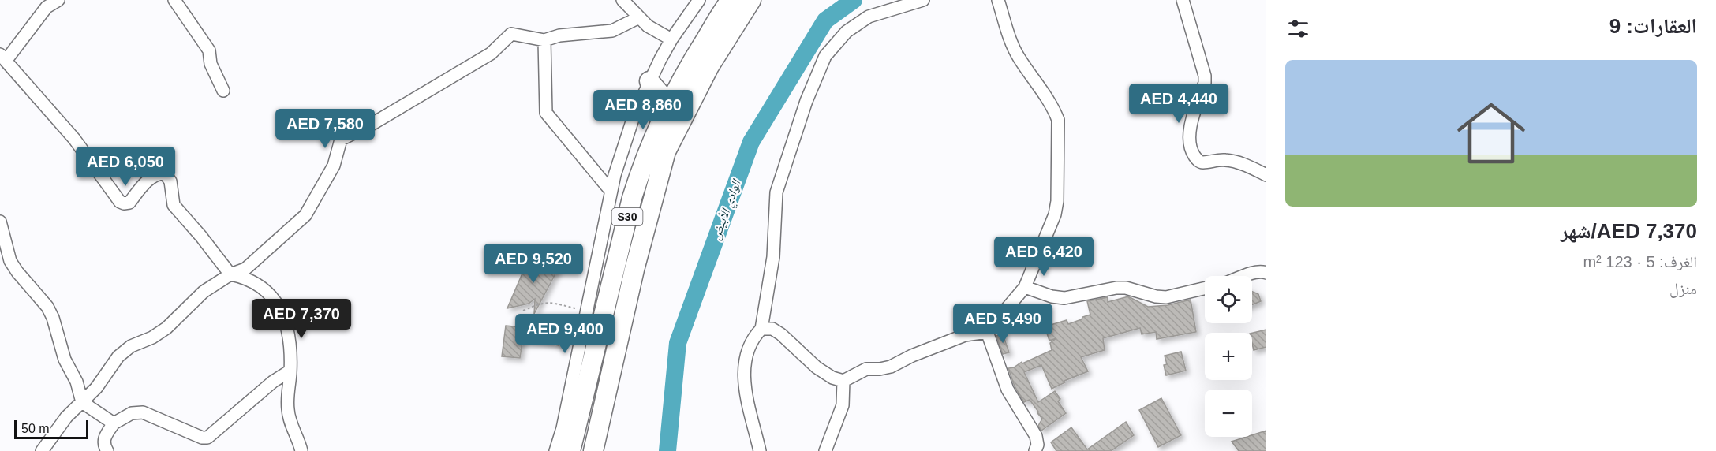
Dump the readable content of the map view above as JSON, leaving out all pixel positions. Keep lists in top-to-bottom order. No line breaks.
{"streets":{"main road":["S30"]},"water":["الوادي الأبيض"],"scale_bar":"50 m","page":{"heading":"العقارات: 9","list":[{"name":"AED 7,370/شهر","note":"الغرف: 5 · 123 m² · منزل"}],"price":["AED 4,440","AED 8,860","AED 7,580","AED 6,050","AED 6,420","AED 9,520","AED 7,370","AED 5,490","AED 9,400"],"map_buttons":["+","−"],"scale":"50 m"}}
